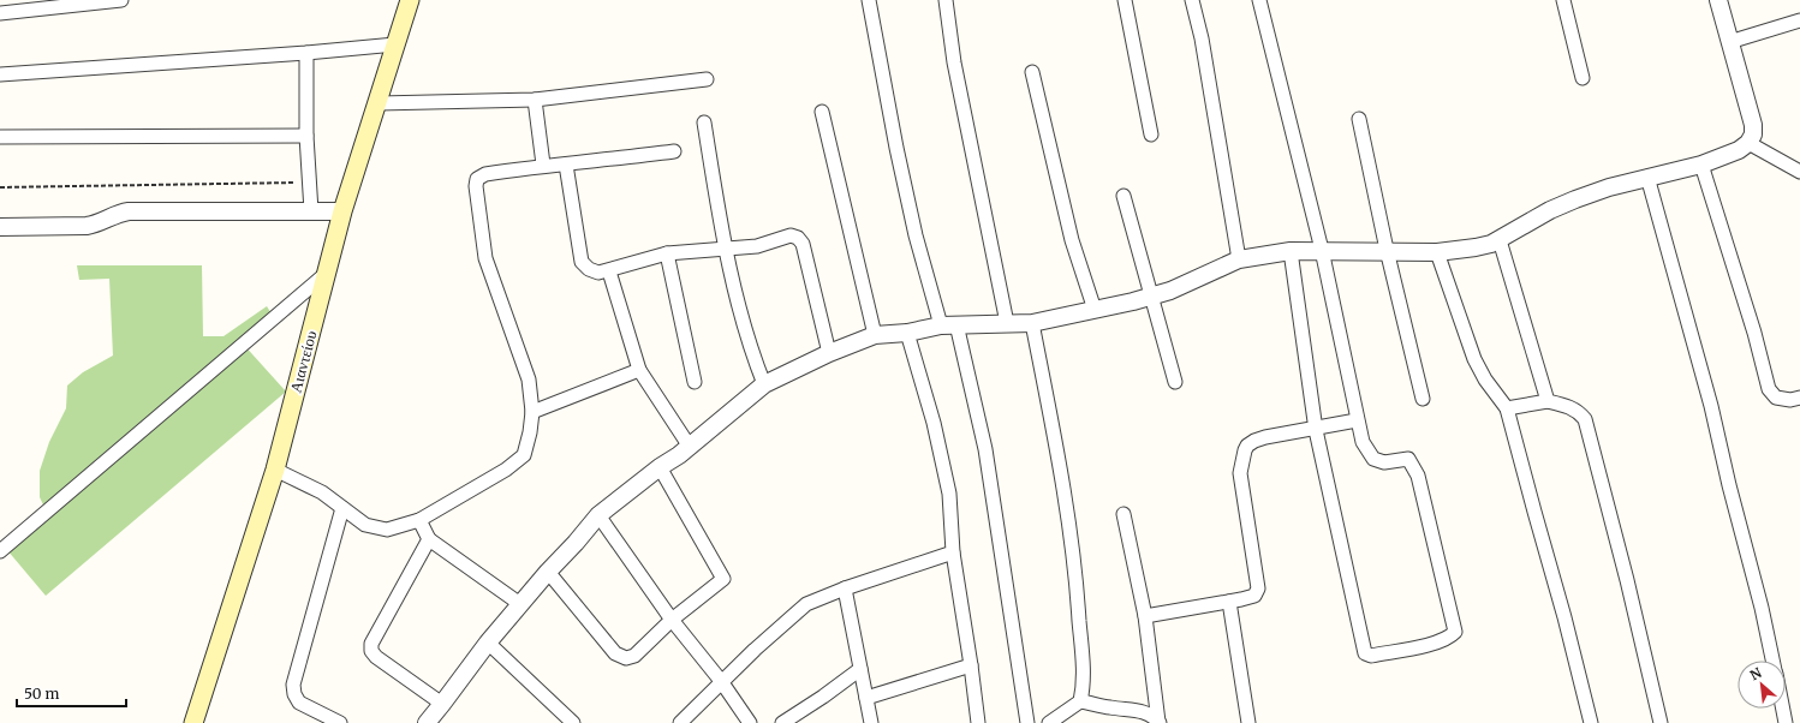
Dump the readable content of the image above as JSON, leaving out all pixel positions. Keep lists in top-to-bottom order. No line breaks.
{"streets":{"main road":["Αιαντείου"]},"scale_bar":"50 m","north":"top left"}
